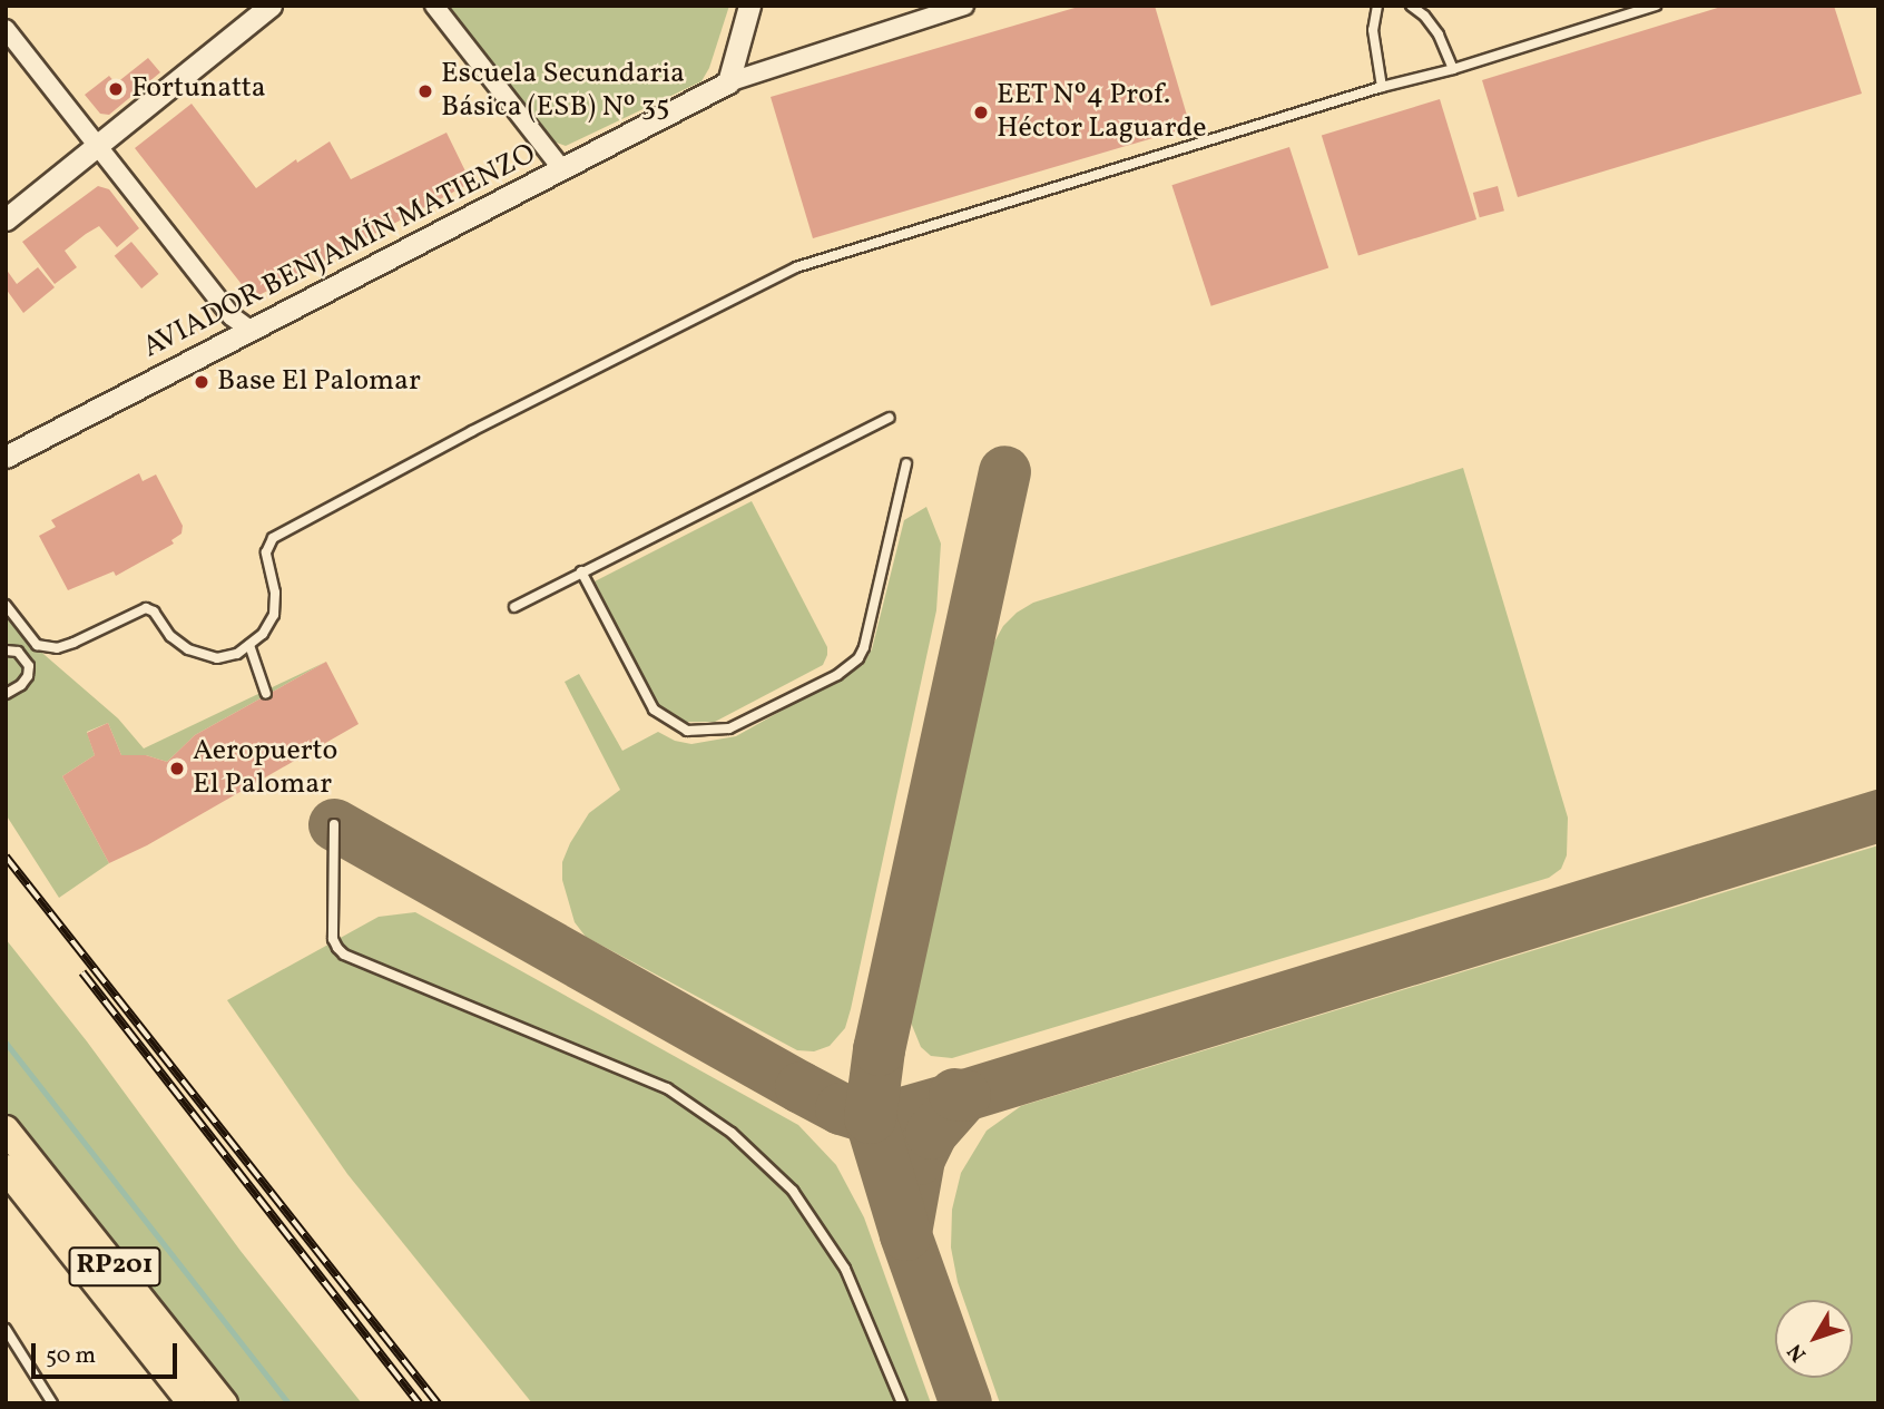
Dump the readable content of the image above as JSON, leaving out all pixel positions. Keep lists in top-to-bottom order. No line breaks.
{"streets":{"main road":["RP201"],"street":["AVIADOR BENJAMÍN MATIENZO"]},"places":["Fortunatta","Escuela Secundaria Básica (ESB) Nº 35","EET Nº4 Prof. Héctor Laguarde","Base El Palomar","Aeropuerto El Palomar"],"scale_bar":"50 m","north":"bottom left"}
